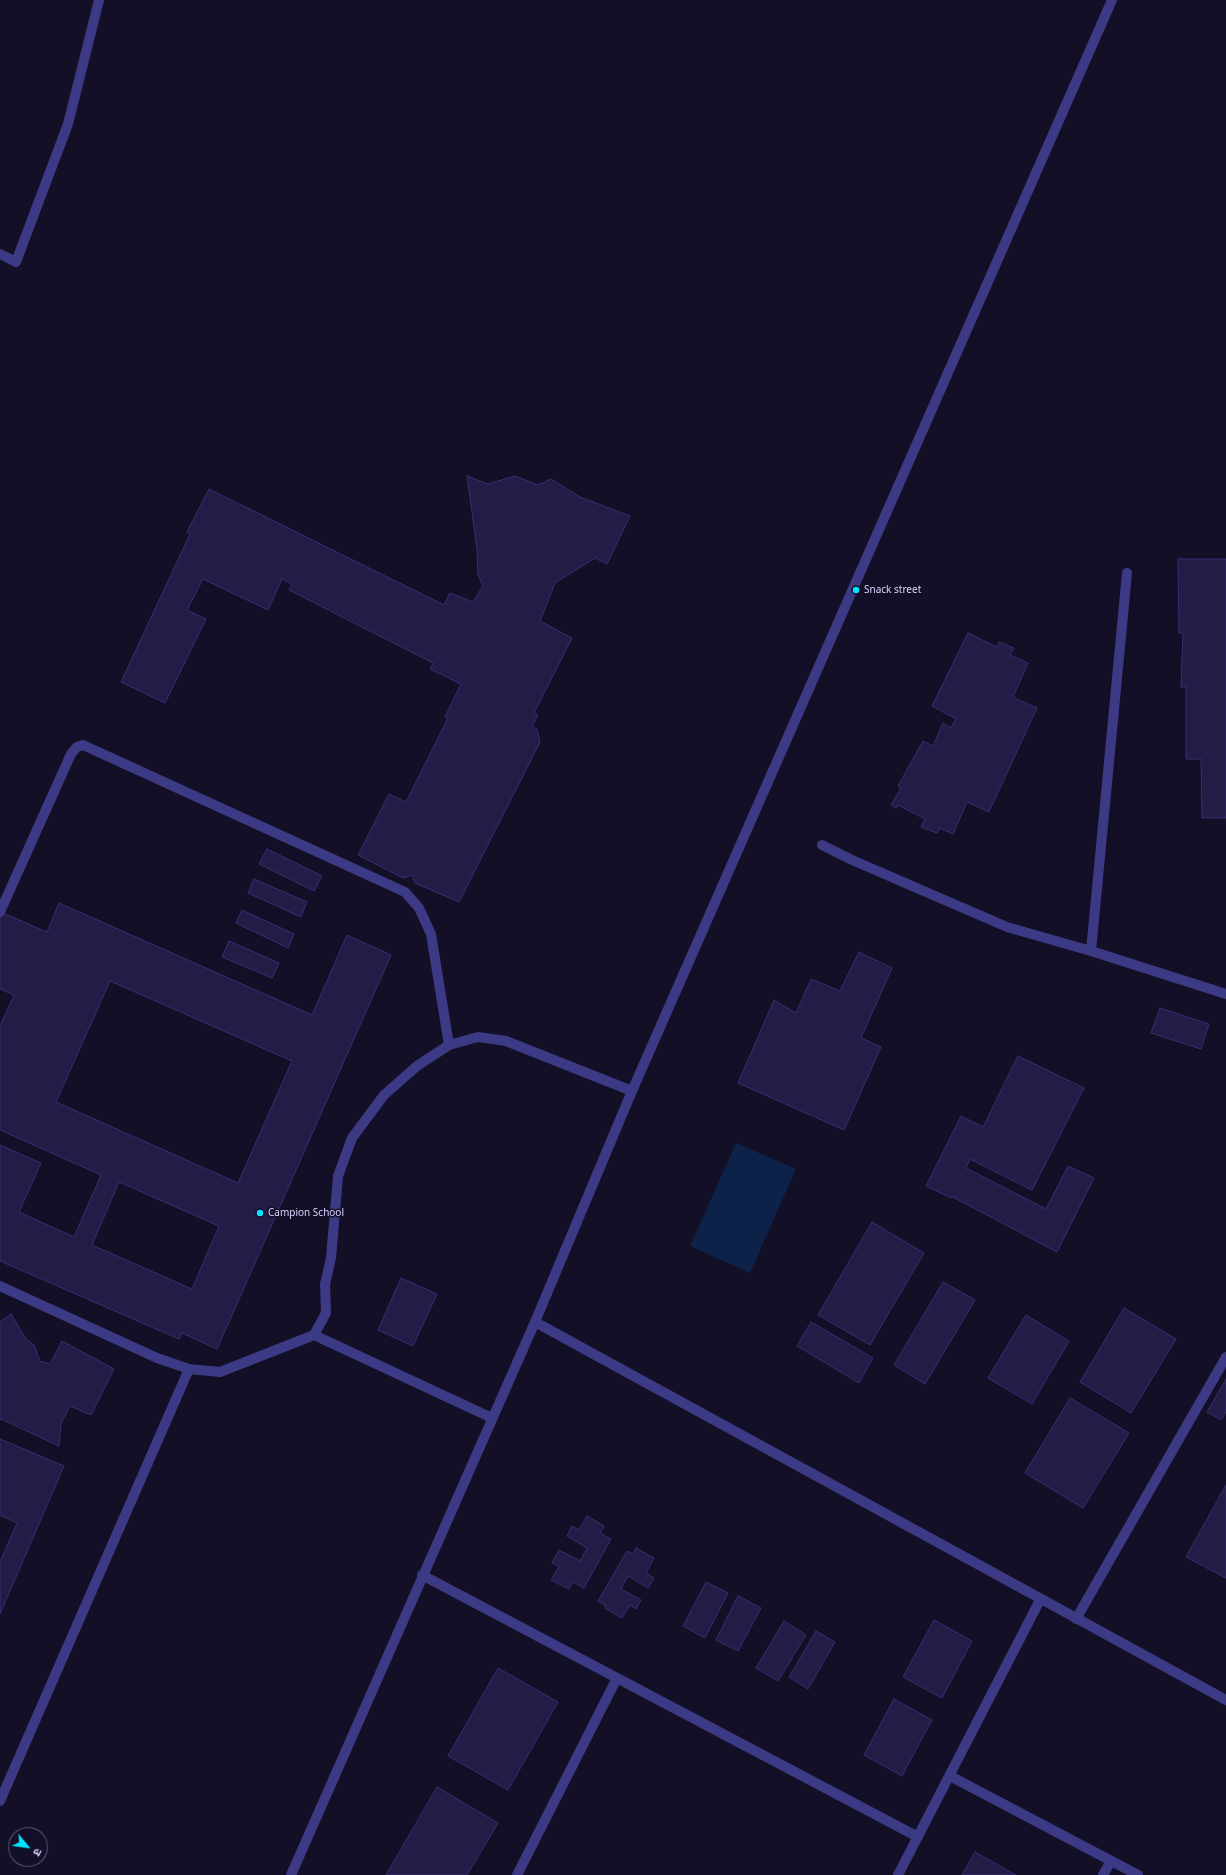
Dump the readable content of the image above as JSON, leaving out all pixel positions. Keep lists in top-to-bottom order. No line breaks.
{"places":["Snack street","Campion School"],"north":"bottom right"}
